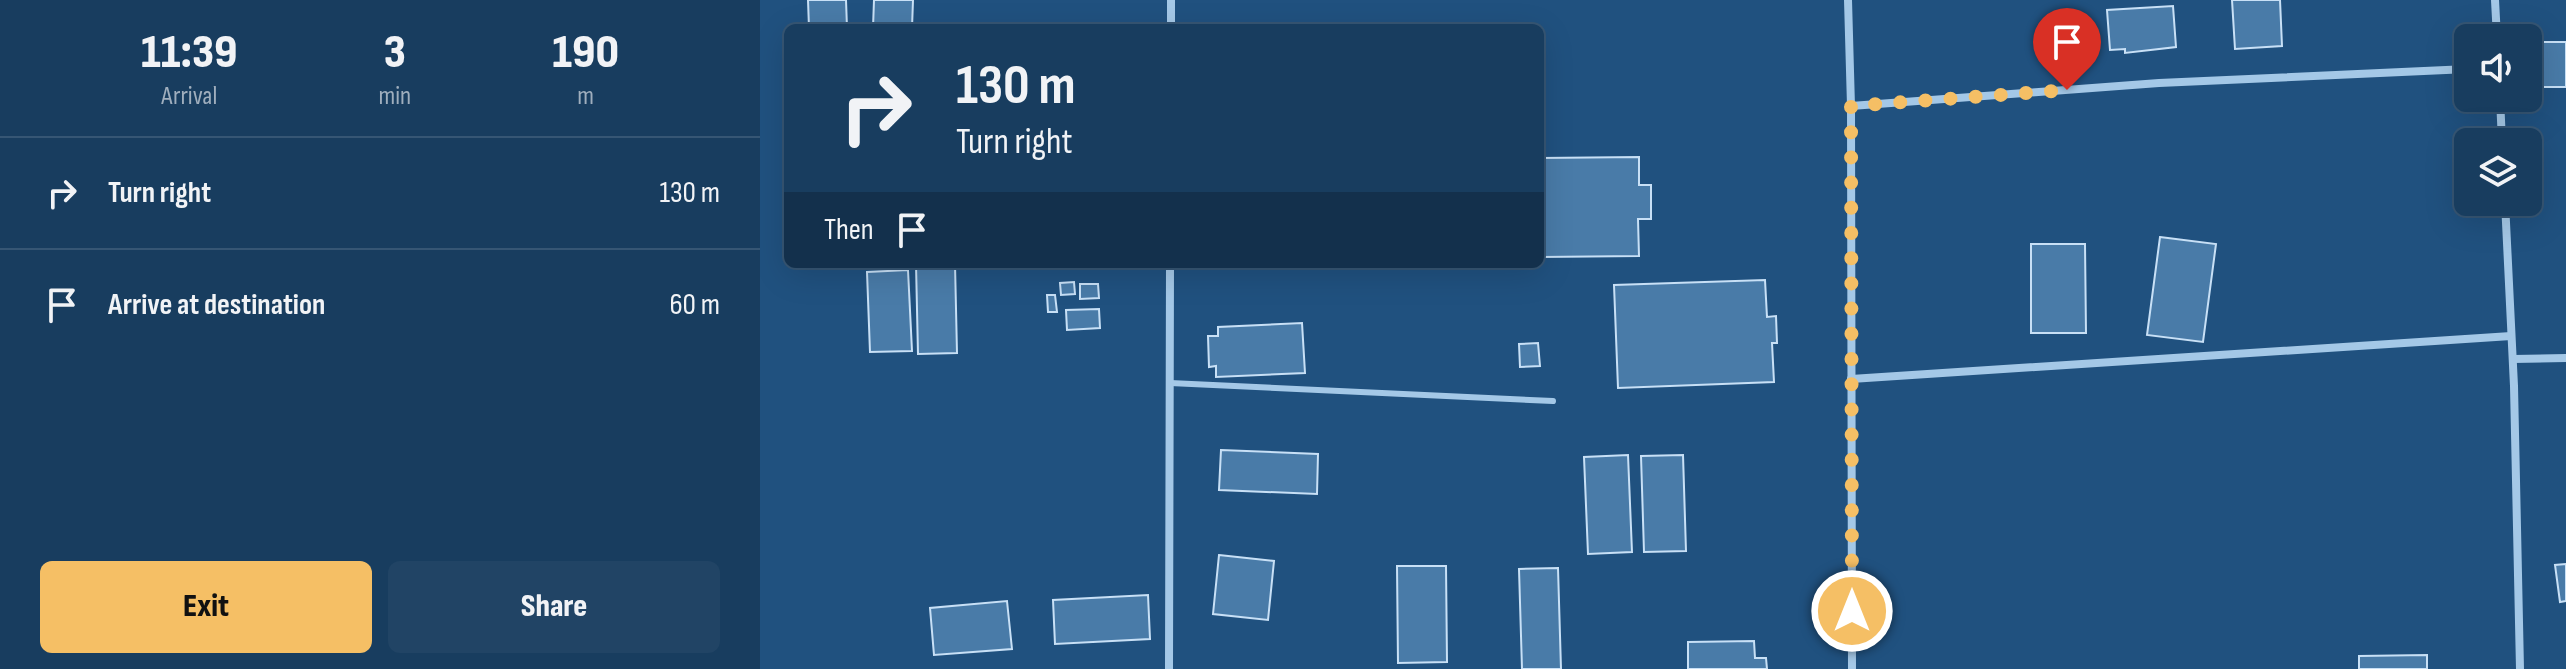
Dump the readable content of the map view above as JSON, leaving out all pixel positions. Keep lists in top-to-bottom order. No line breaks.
{"page":{"eta":["11:39","Arrival","3","min","190","m"],"turn":["130 m","Turn right"],"list":[{"name":"Turn right","value":"130 m"},{"name":"Arrive at destination","value":"60 m"}],"then":"Then","buttons":["Exit","Share"]}}
